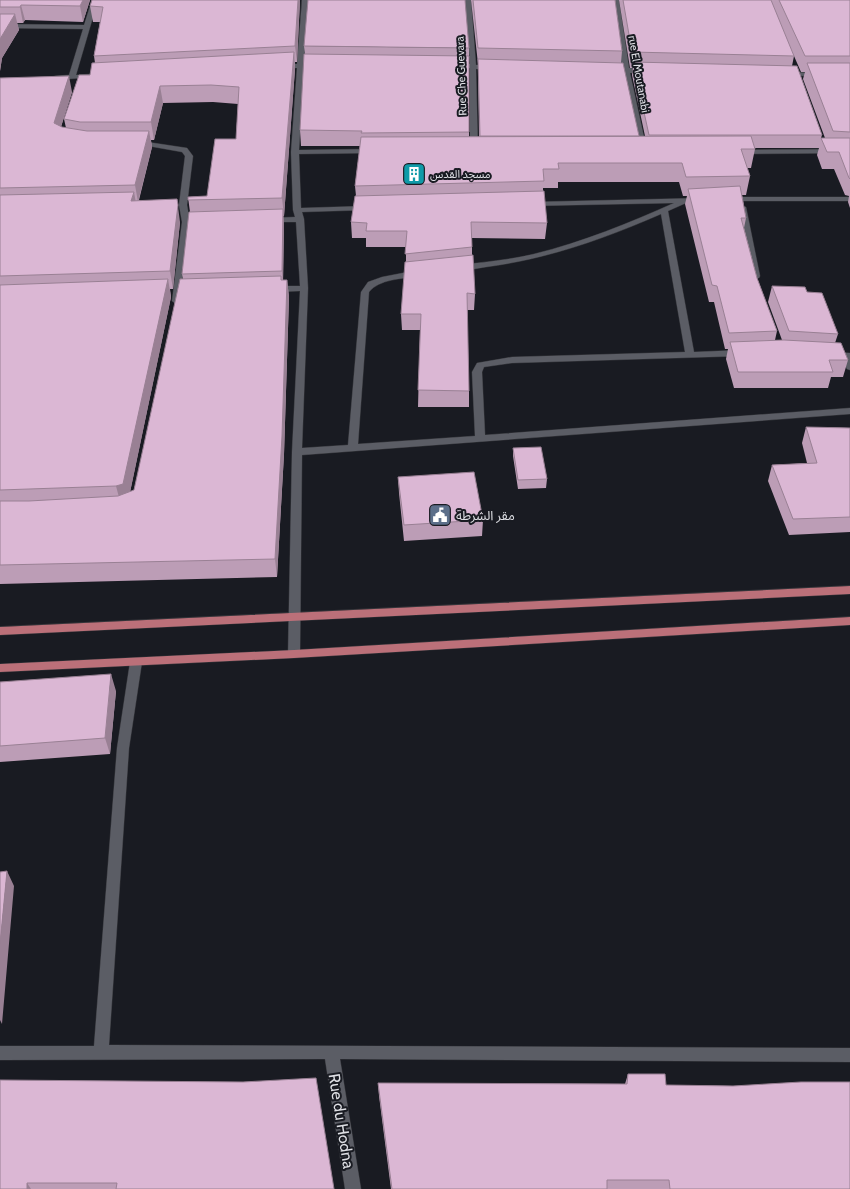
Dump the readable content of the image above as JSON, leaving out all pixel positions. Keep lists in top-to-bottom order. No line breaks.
{"streets":{"street":["rue El Moutanabi","Rue Che Guevara","Rue du Hodna"]},"places":{"building":["مسجد القدس"],"public building":["مقر الشرطة"]}}
